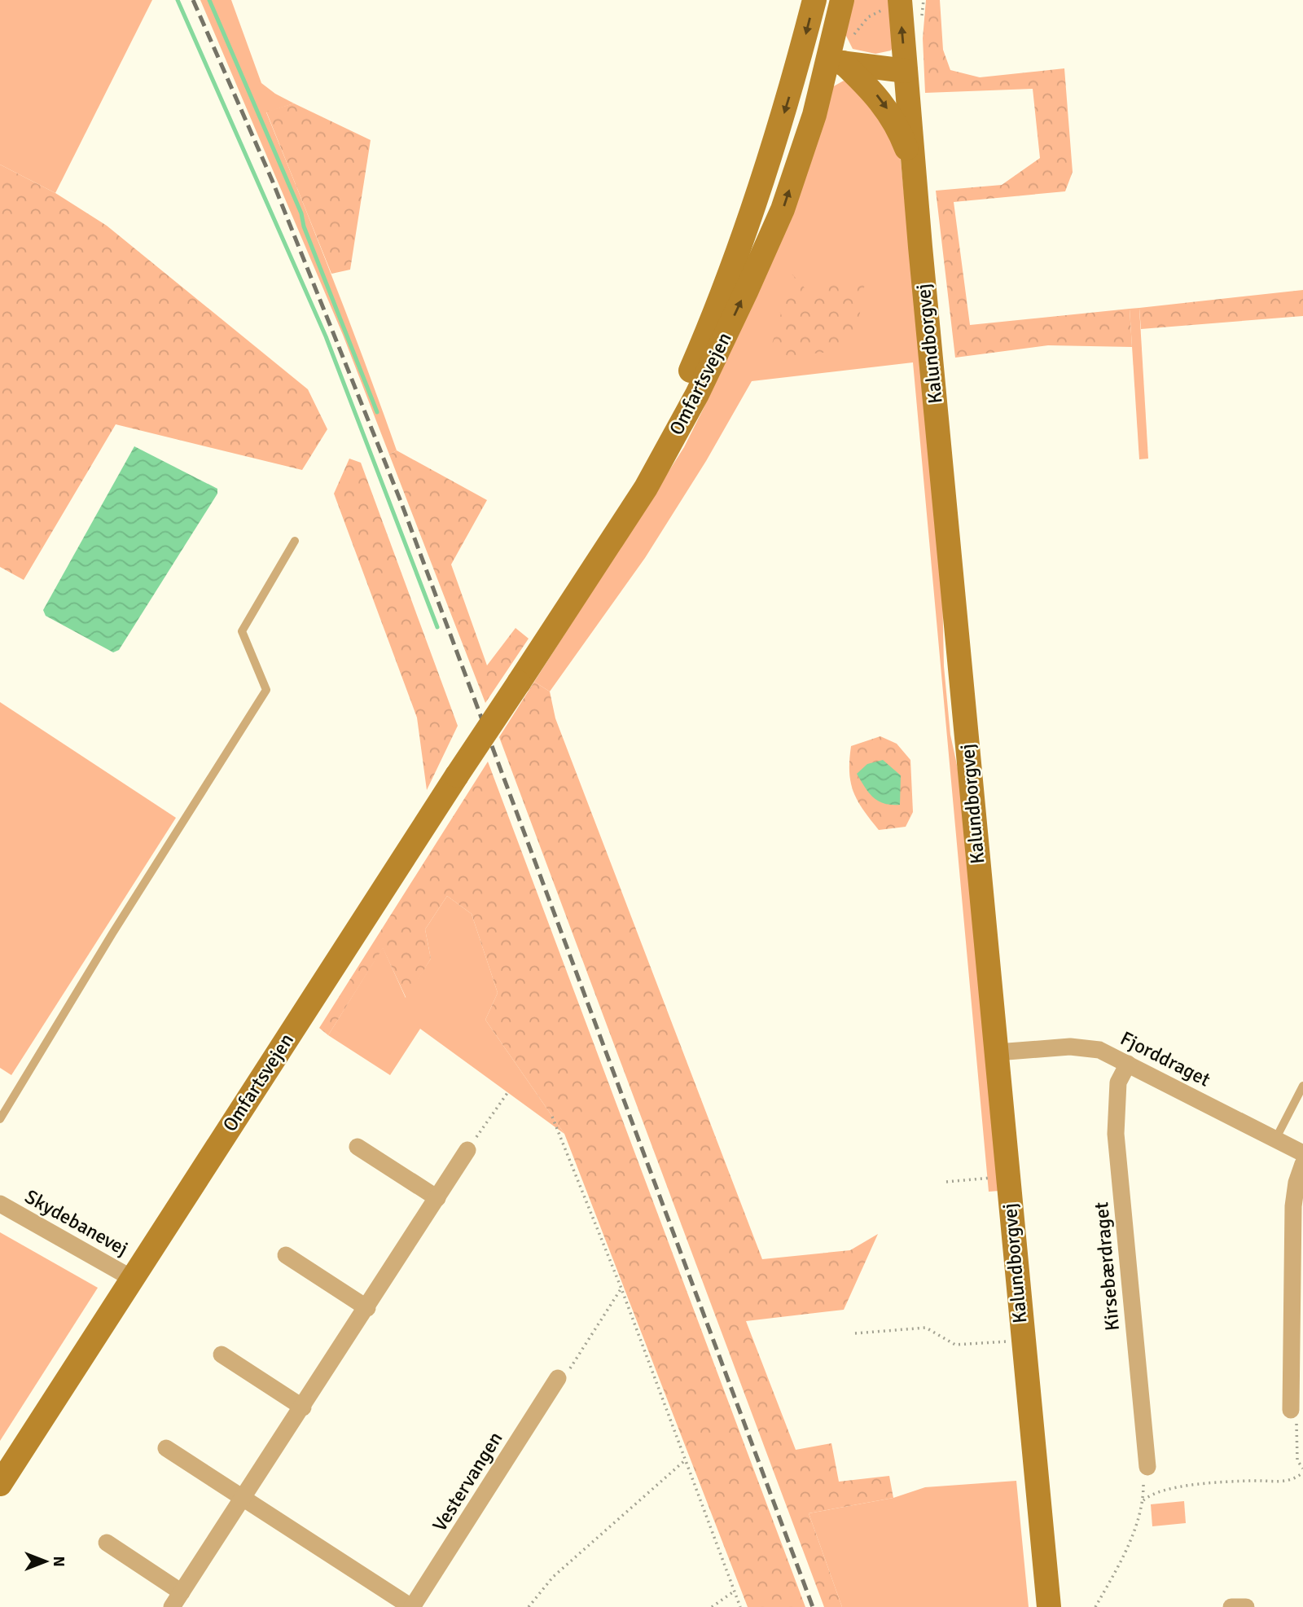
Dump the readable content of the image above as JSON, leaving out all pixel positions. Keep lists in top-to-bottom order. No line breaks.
{"streets":{"main road":["Kalundborgvej","Omfartsvejen"],"street":["Fjorddraget","Skydebanevej","Kirsebærdraget","Vestervangen"]},"crossings":[["Kalundborgvej","Fjorddraget"],["Omfartsvejen","Skydebanevej"],["Fjorddraget","Kirsebærdraget"]],"north":"right"}
